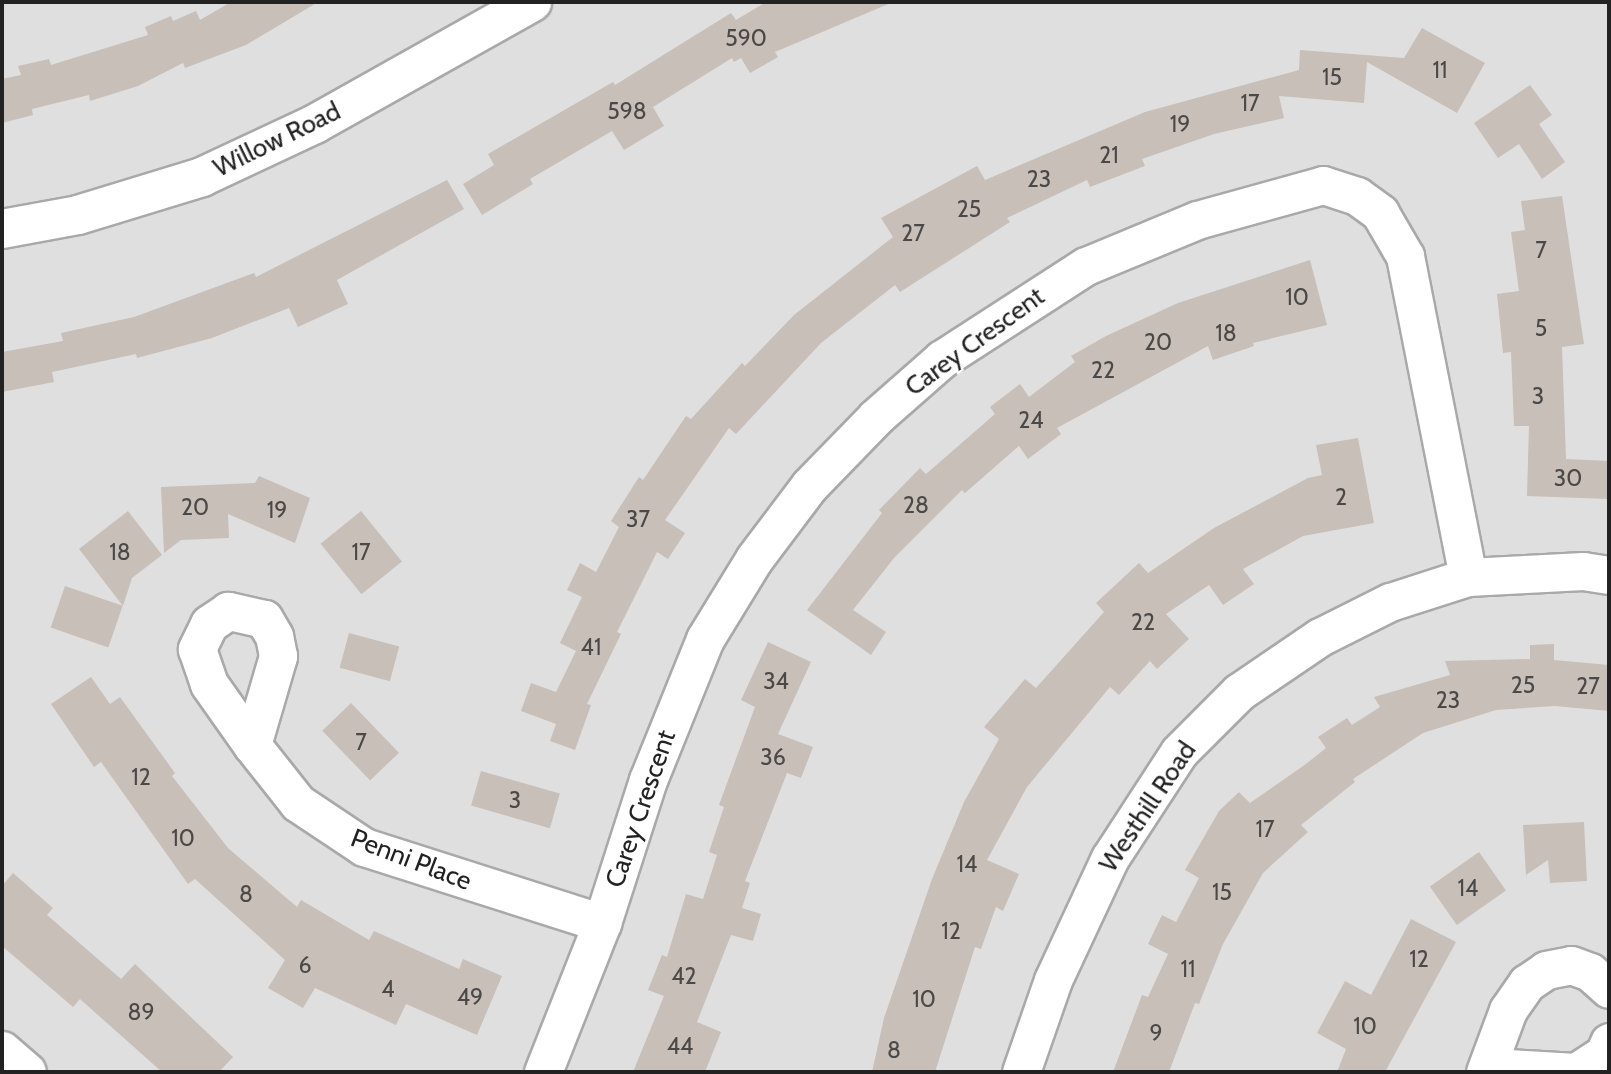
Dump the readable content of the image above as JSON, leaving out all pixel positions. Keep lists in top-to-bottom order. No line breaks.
{"streets":{"street":["Willow Road","Carey Crescent","Westhill Road","Penni Place"]},"crossings":[["Carey Crescent","Westhill Road"],["Carey Crescent","Penni Place"]],"house_numbers":["590","11","15","17","598","19","21","23","25","27","7","10","5","18","20","22","3","24","30","2","28","20","19","37","18","17","22","41","34","25","27","23","7","36","12","3","17","10","14","14","15","8","12","12","6","11","42","4","49","10","89","10","9","44","8"]}
